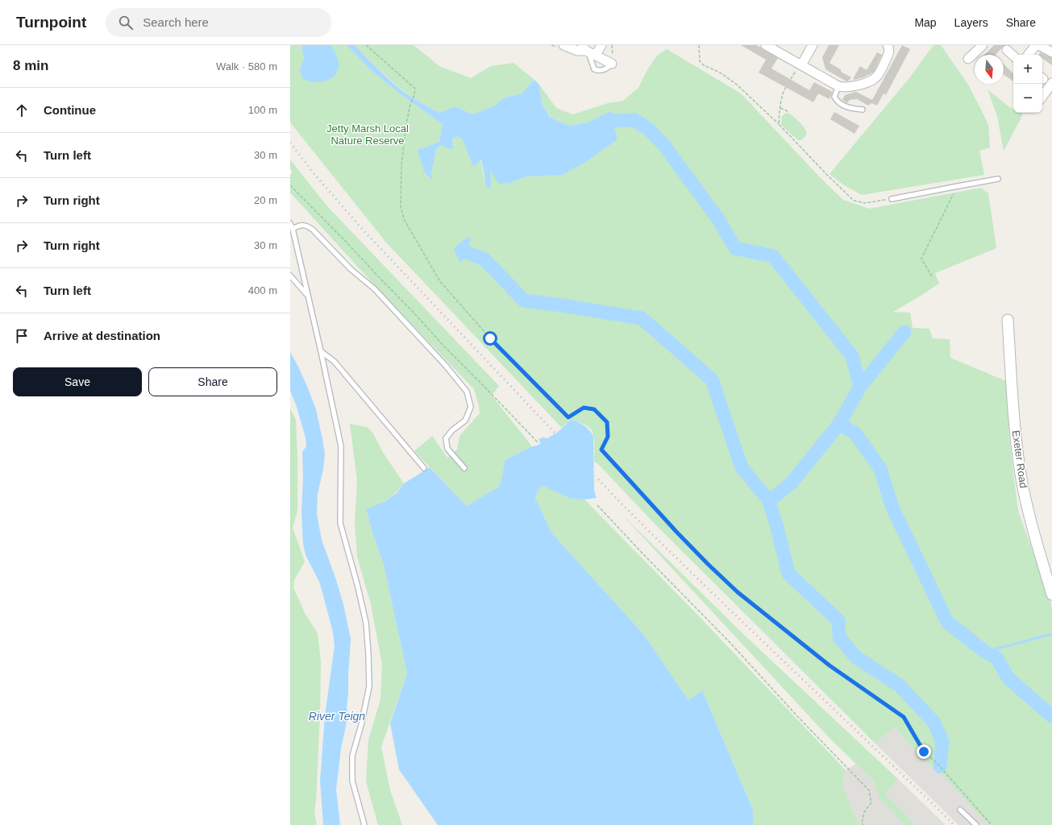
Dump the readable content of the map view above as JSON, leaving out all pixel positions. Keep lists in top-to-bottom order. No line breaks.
{"streets":{"street":["Exeter Road"]},"water":["River Teign"],"parks":["Jetty Marsh Local Nature Reserve"],"north":"bottom","page":{"header":"Turnpoint","search":"Search here","nav":["Map","Layers","Share"],"heading":["8 min","Walk · 580 m"],"map_buttons":["+","−"],"list":[["Continue","100 m"],["Turn left","30 m"],["Turn right","20 m"],["Turn right","30 m"],["Turn left","400 m"],"Arrive at destination"],"buttons":["Save","Share"]}}
